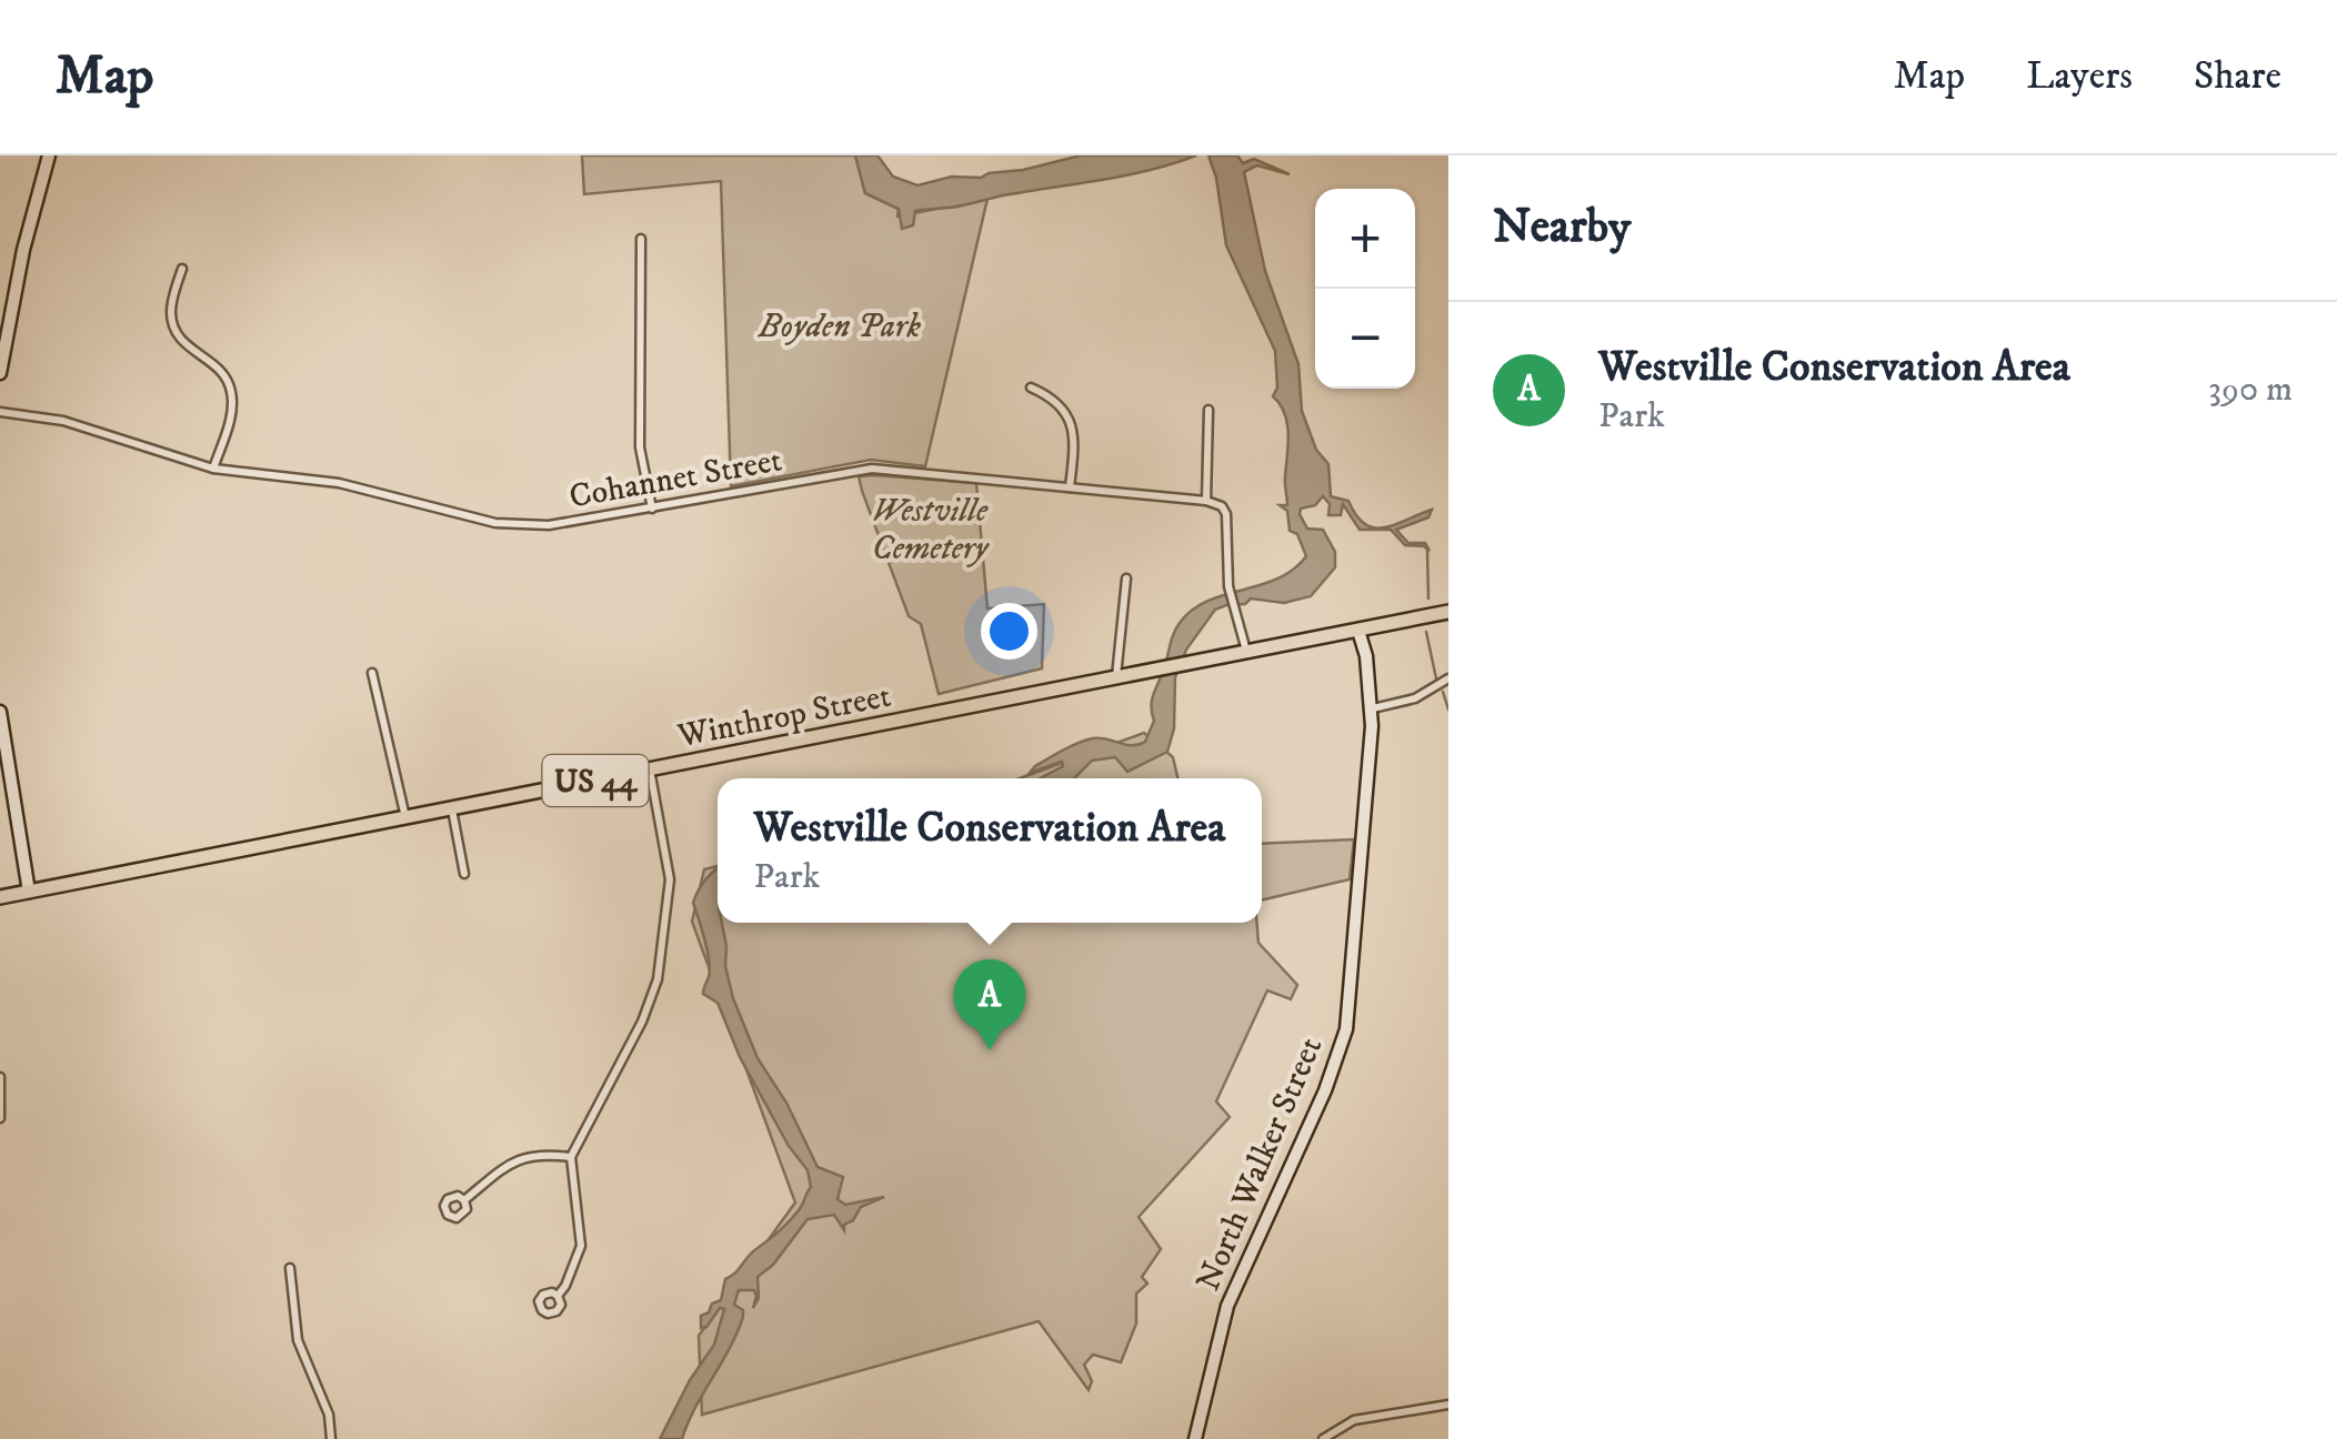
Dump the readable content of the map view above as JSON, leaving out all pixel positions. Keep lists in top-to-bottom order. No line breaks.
{"streets":{"highway":["Winthrop Street","US 44"],"main road":["North Walker Street"],"street":["Cohannet Street"]},"crossings":[["Winthrop Street","North Walker Street"]],"parks":["Boyden Park","Westville Cemetery"],"page":{"header":"Map","nav":["Map","Layers","Share"],"heading":"Nearby","map_buttons":["+","−"],"list":[{"mark":"A","name":"Westville Conservation Area","note":"Park","value":"390 m"}],"popup":["Westville Conservation Area","Park"],"pins":"A"}}
